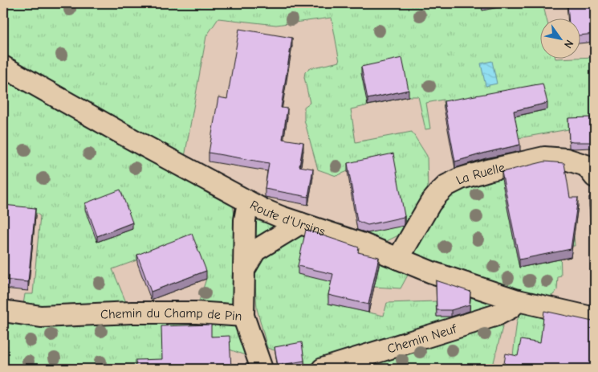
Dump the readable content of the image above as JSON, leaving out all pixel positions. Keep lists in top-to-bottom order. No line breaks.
{"streets":{"street":["La Ruelle","Route d'Ursins","Chemin du Champ de Pin","Chemin Neuf"]},"crossings":[["La Ruelle","Route d'Ursins"],["Route d'Ursins","Chemin du Champ de Pin"],["Route d'Ursins","Chemin Neuf"]],"north":"bottom right"}
